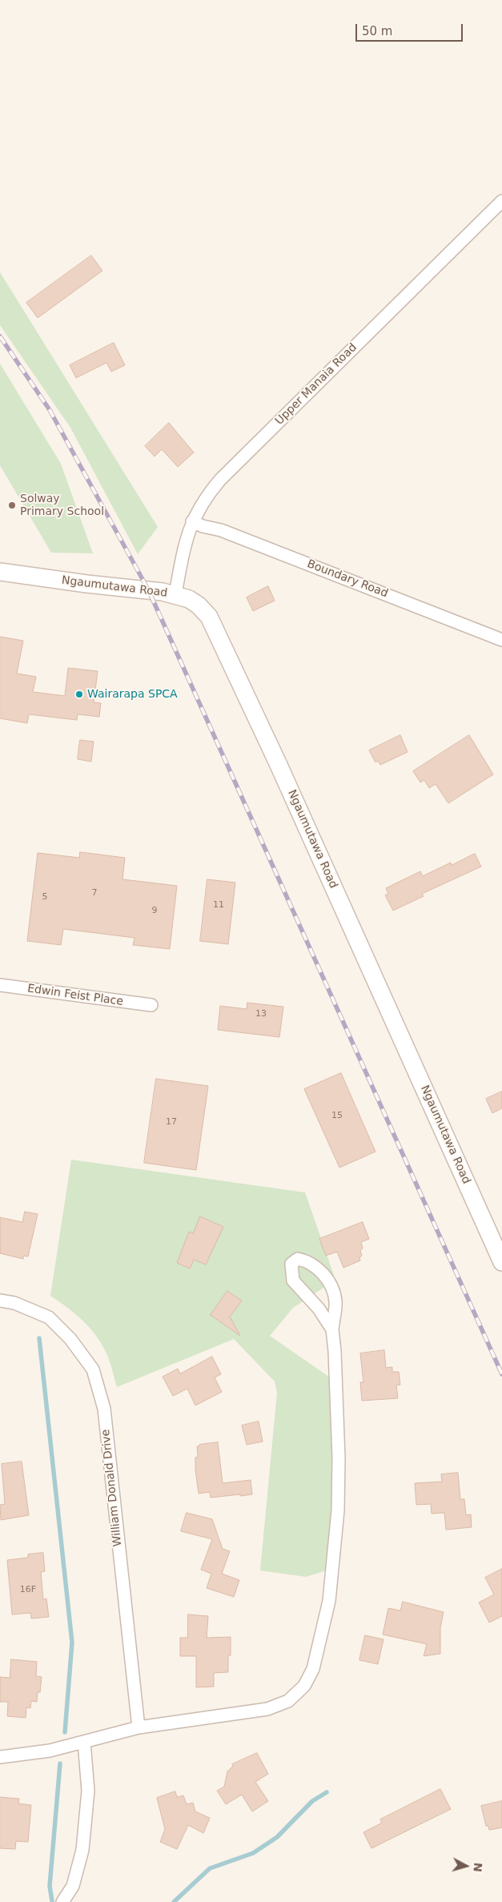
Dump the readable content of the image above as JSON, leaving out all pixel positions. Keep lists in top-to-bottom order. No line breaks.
{"streets":{"main road":["Ngaumutawa Road"],"street":["Upper Manaia Road","Boundary Road","Edwin Feist Place","William Donald Drive"]},"crossings":[["Upper Manaia Road","Boundary Road"],["Upper Manaia Road","Ngaumutawa Road"]],"places":["Solway Primary School","Wairarapa SPCA"],"house_numbers":["7","5","11","9","13","15","17","16F"],"scale_bar":"50 m","north":"right"}
